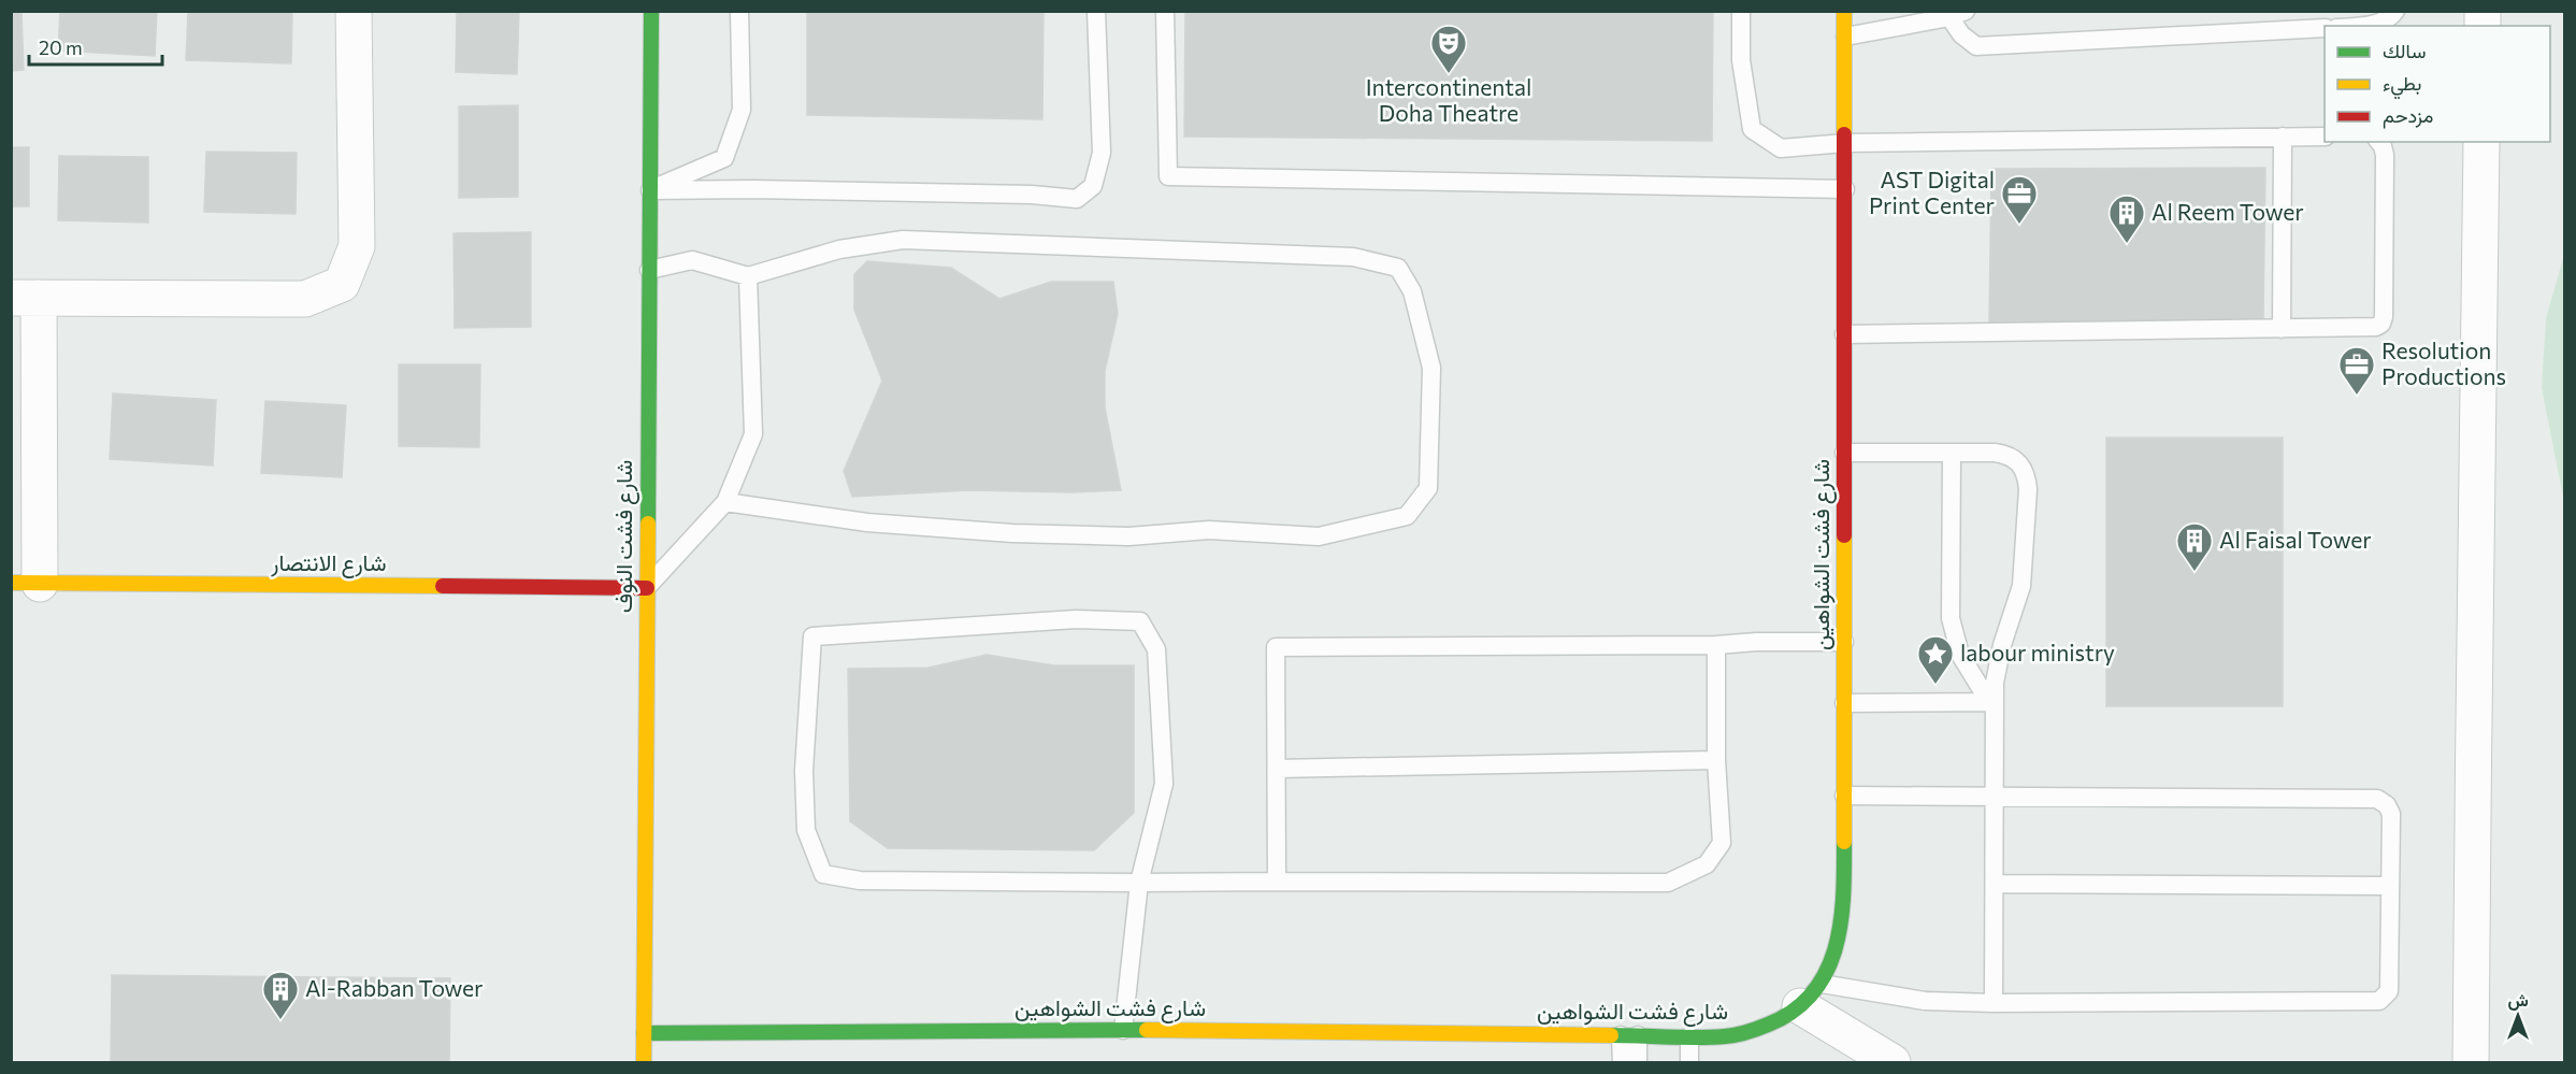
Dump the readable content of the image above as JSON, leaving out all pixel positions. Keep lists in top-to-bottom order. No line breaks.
{"streets":{"street":["شارع فشت النوف","شارع فشت الشواهين","شارع الانتصار"]},"crossings":[["شارع فشت النوف","شارع فشت الشواهين"],["شارع فشت النوف","شارع الانتصار"]],"places":{"theatre":["Intercontinental Doha Theatre"],"office":["AST Digital Print Center","Resolution Productions"],"building":["Al Reem Tower","Al Faisal Tower","Al-Rabban Tower"],"place":["labour ministry"]},"legend":["سالك","بطيء","مزدحم"],"scale_bar":"20 m","north":"top"}
